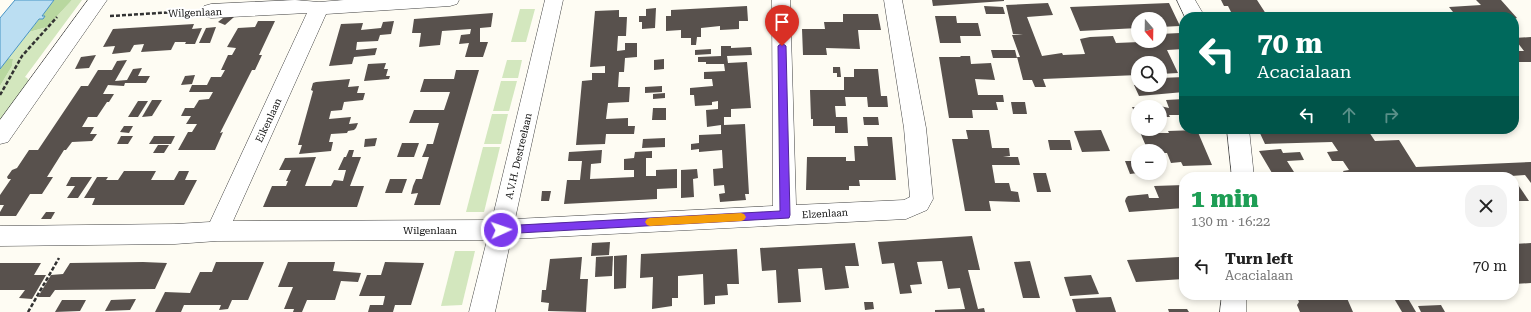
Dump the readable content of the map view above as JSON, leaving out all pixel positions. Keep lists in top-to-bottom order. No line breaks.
{"streets":{"street":["Wilgenlaan","Eikenlaan","A.V.H. Destreelaan","Elzenlaan"]},"crossings":[["Wilgenlaan","Eikenlaan"],["Wilgenlaan","A.V.H. Destreelaan"],["Wilgenlaan","Elzenlaan"],["A.V.H. Destreelaan","Elzenlaan"]],"north":"bottom","page":{"map_buttons":["+","−"],"turn":["70 m","Acacialaan"],"heading":["1 min","130 m · 16:22"],"list":[{"name":"Turn left","note":"Acacialaan","value":"70 m"}]}}
